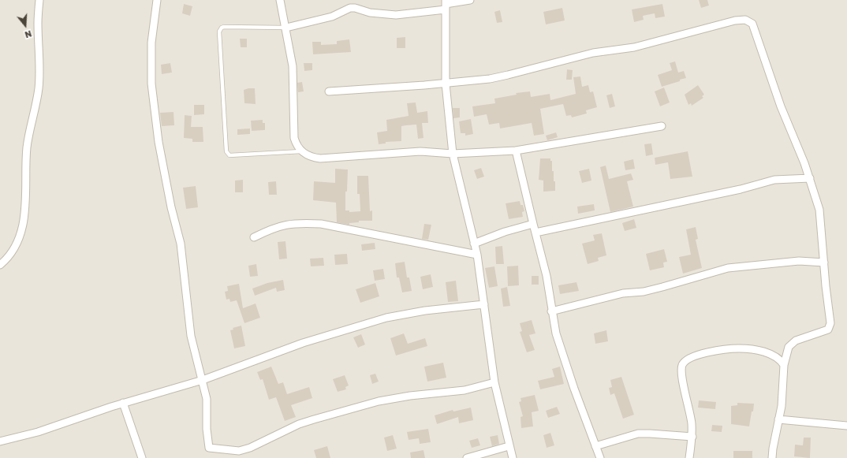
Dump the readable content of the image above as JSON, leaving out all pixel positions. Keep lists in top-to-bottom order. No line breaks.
{"north":"bottom"}
